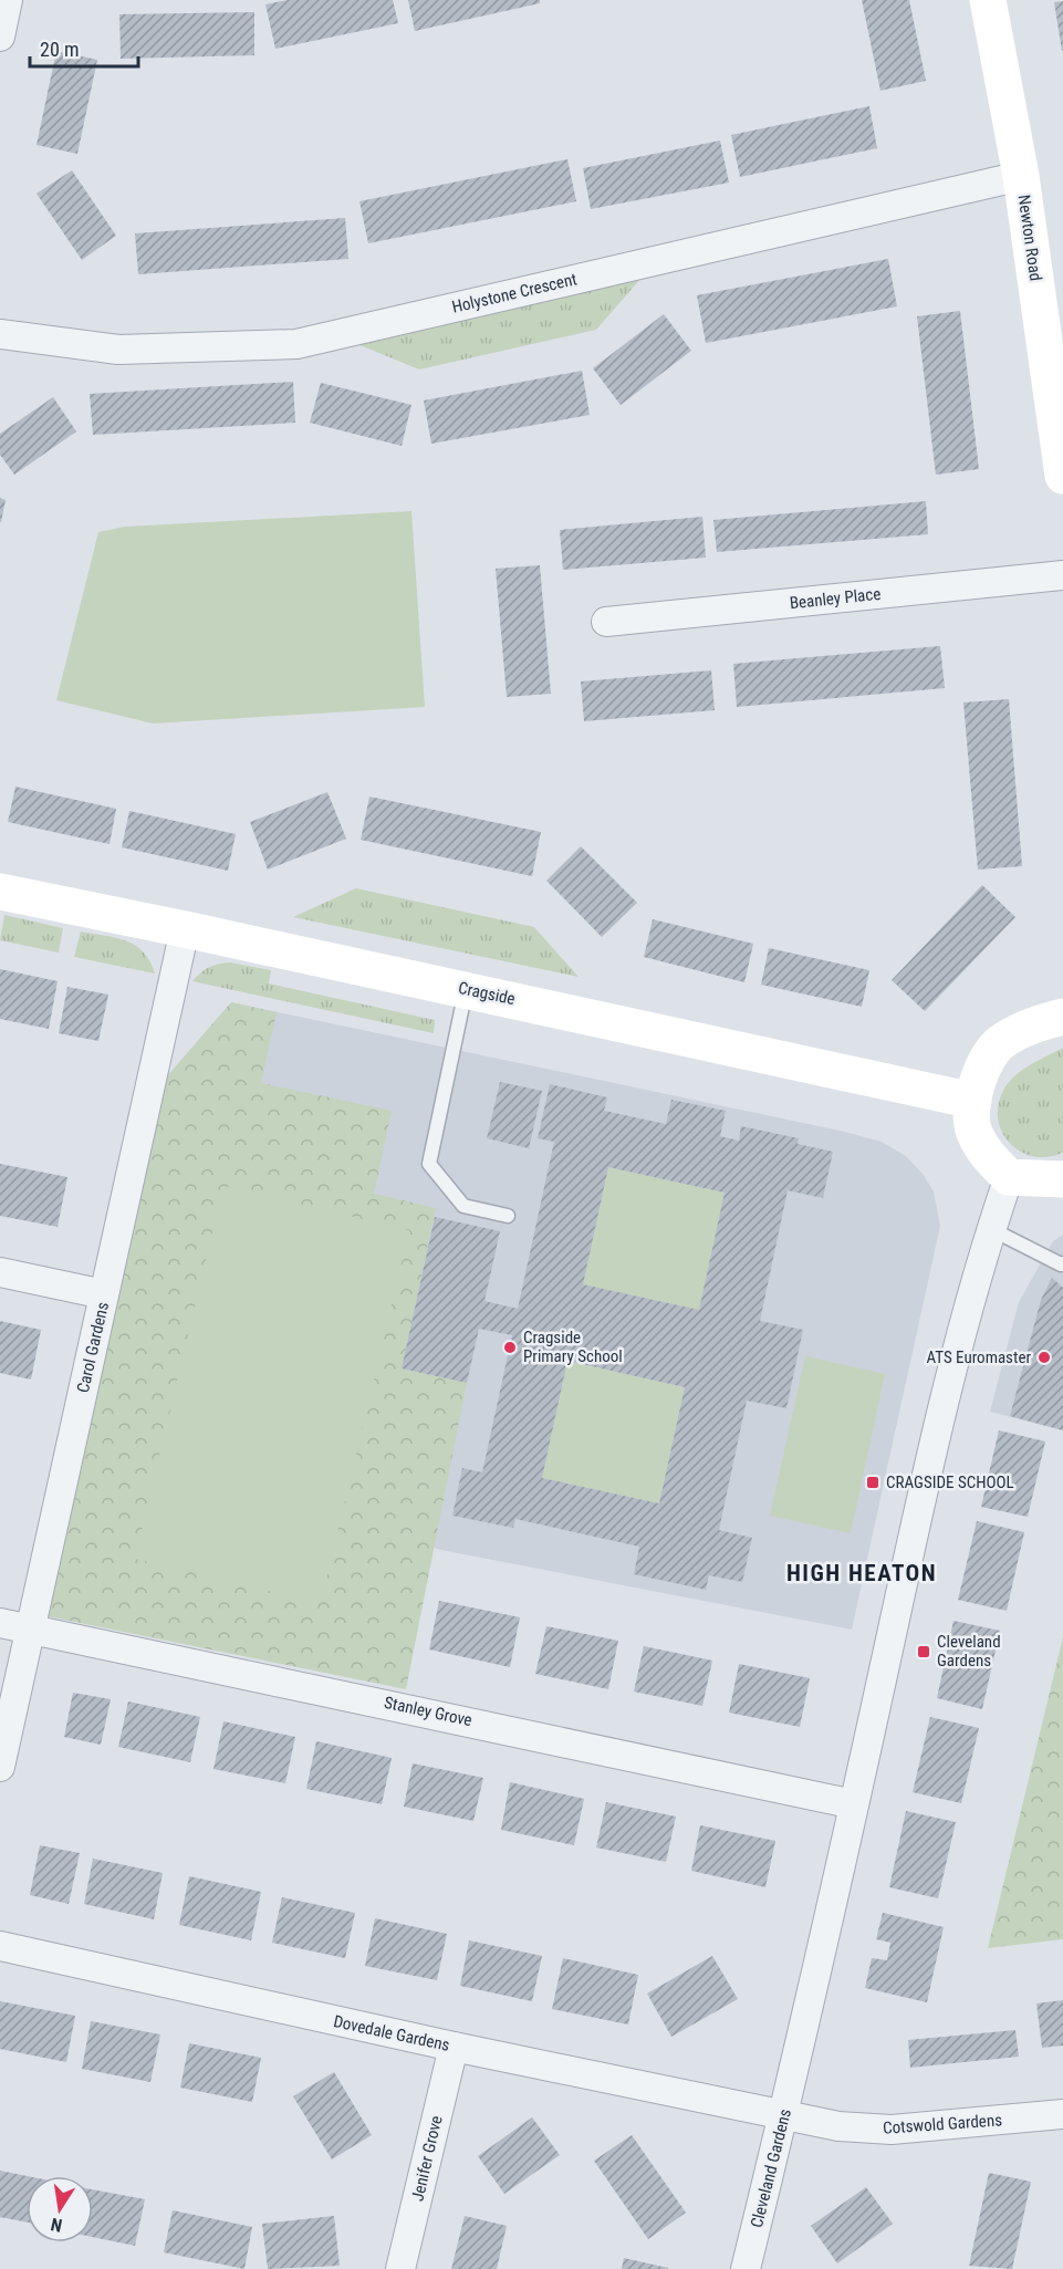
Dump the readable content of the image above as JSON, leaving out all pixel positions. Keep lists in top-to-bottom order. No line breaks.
{"streets":{"street":["Newton Road","Holystone Crescent","Beanley Place","Cragside","Carol Gardens","Stanley Grove","Dovedale Gardens","Cotswold Gardens","Jenifer Grove","Cleveland Gardens"]},"crossings":[["Newton Road","Holystone Crescent"],["Cragside","Carol Gardens"],["Carol Gardens","Stanley Grove"],["Stanley Grove","Cleveland Gardens"],["Dovedale Gardens","Cotswold Gardens"],["Dovedale Gardens","Jenifer Grove"],["Dovedale Gardens","Cleveland Gardens"],["Cotswold Gardens","Cleveland Gardens"]],"districts":["HIGH HEATON"],"places":{"other":["Cragside Primary School","ATS Euromaster"],"transit":["CRAGSIDE SCHOOL","Cleveland Gardens"]},"scale_bar":"20 m","north":"bottom"}
